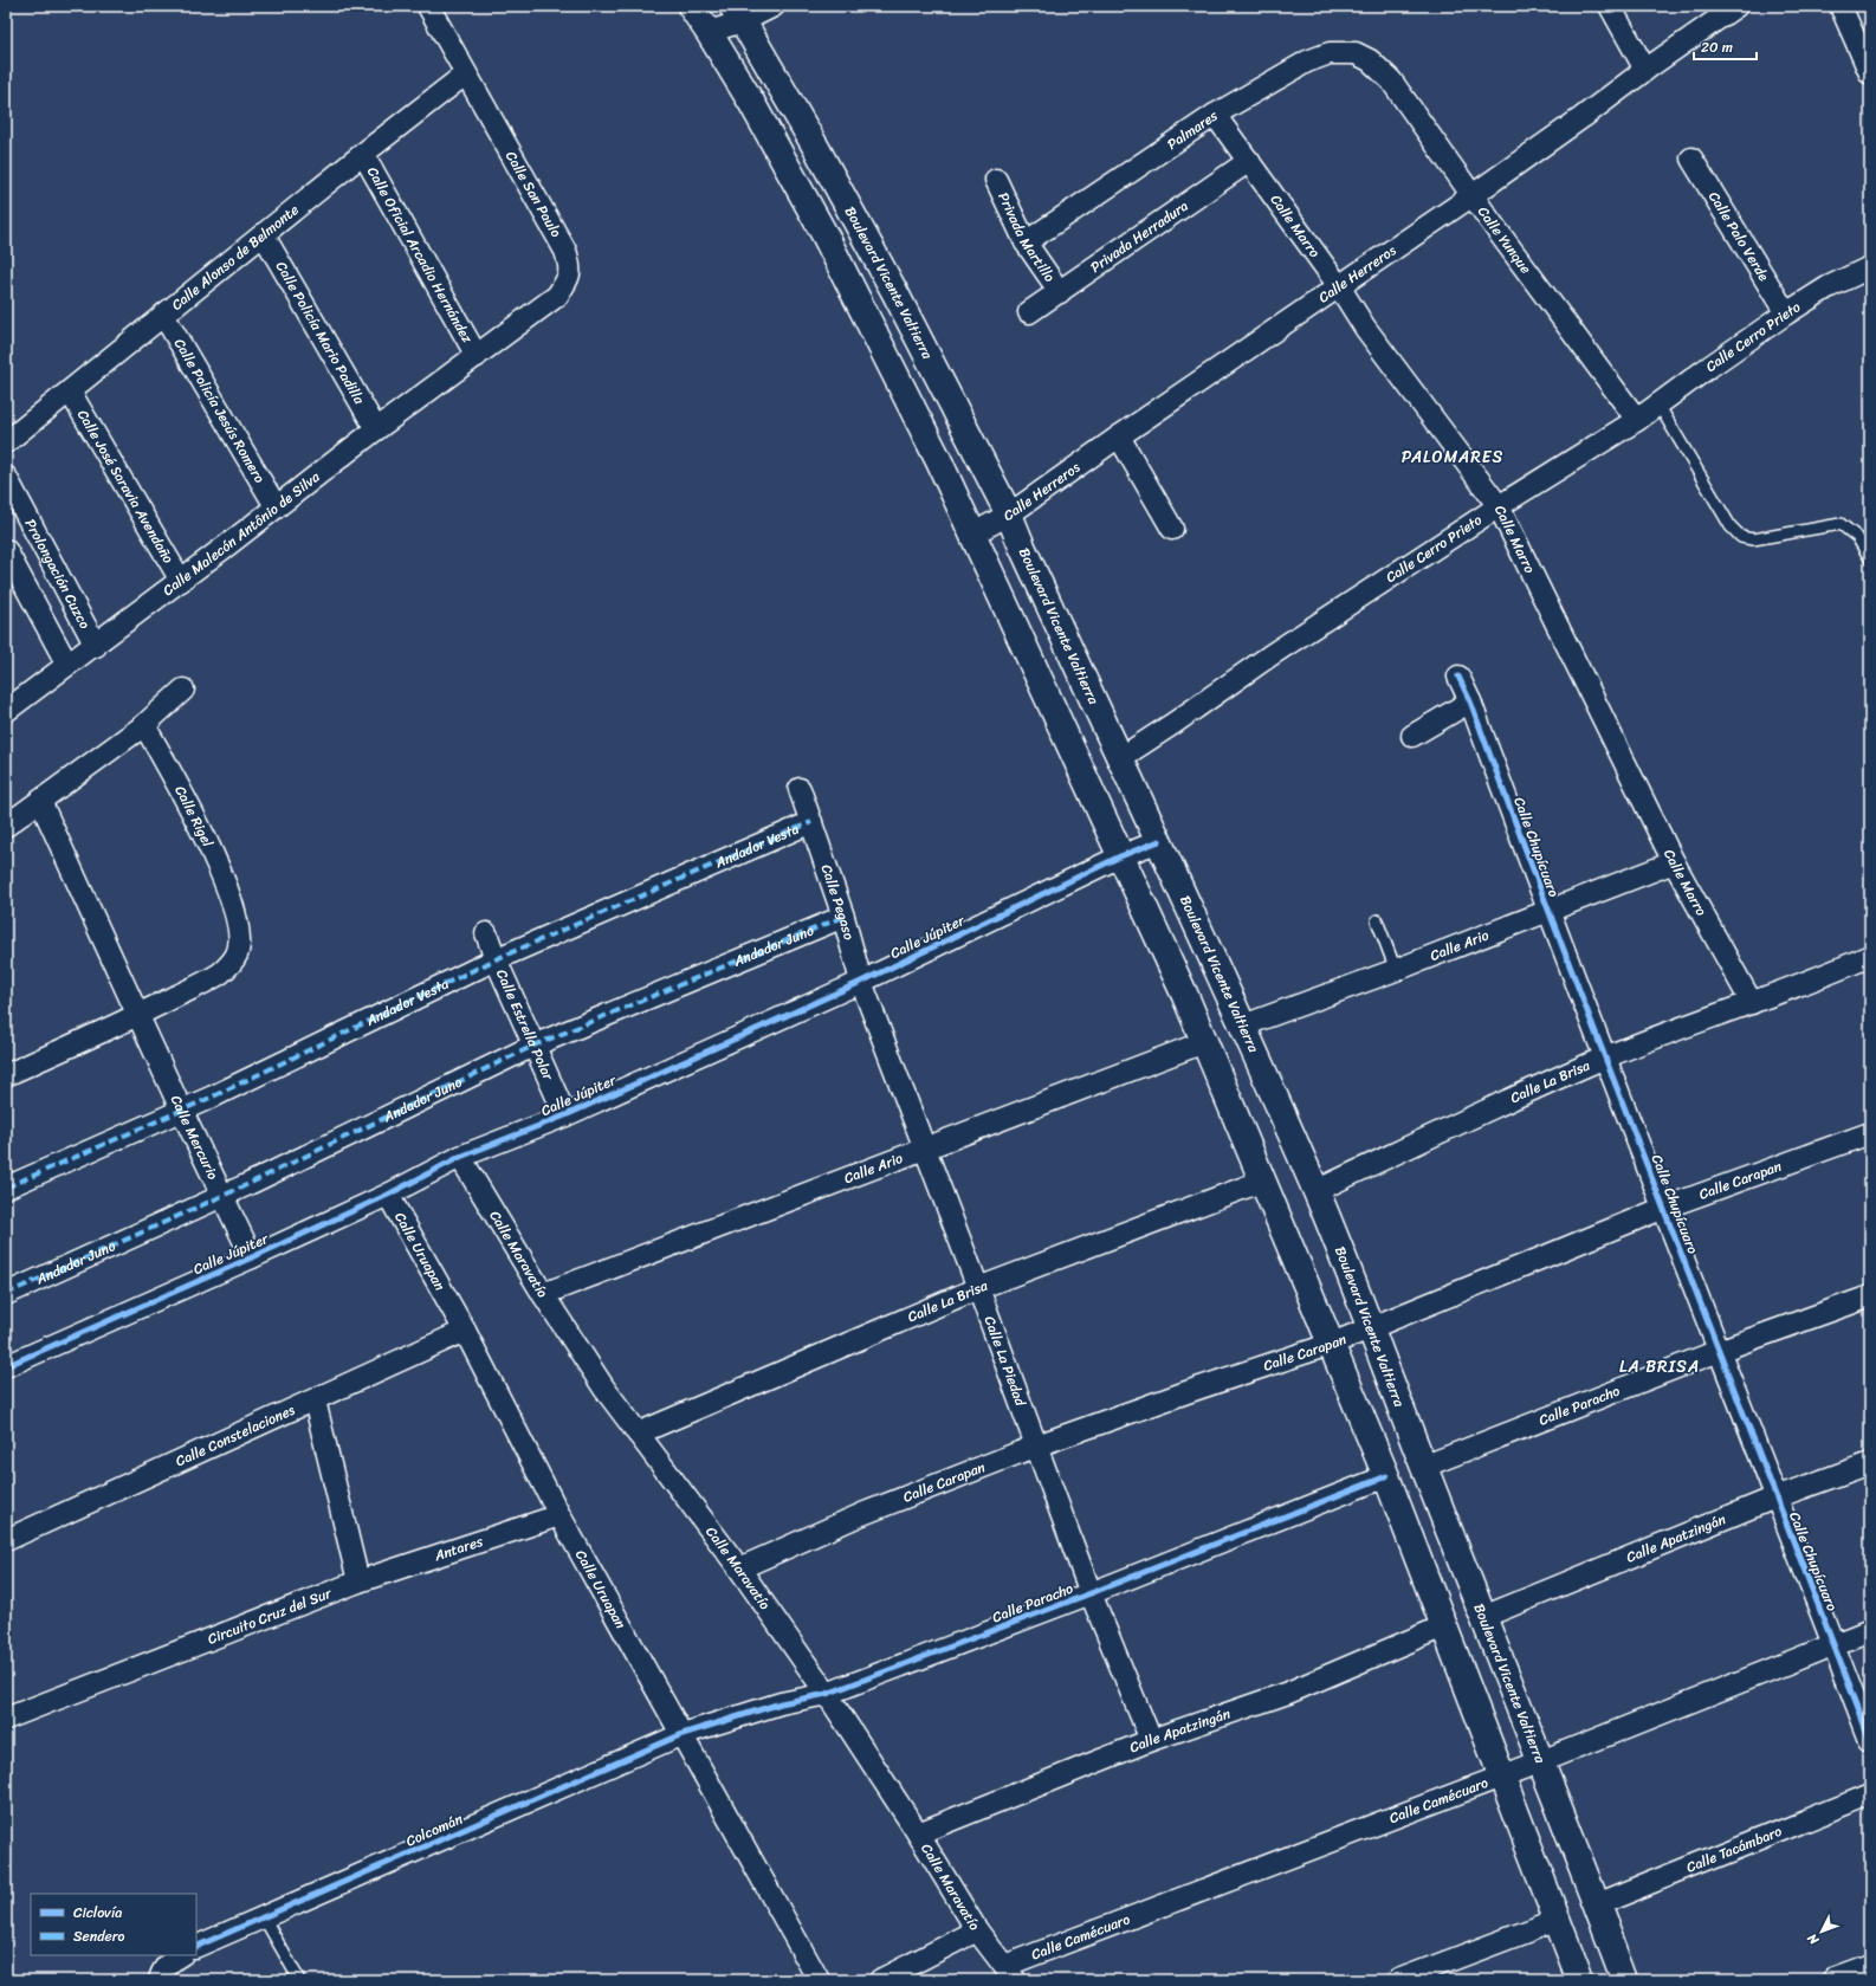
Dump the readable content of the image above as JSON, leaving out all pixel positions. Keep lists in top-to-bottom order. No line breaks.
{"streets":{"main road":["Boulevard Vicente Valtierra"],"street":["Palmares","Calle San Paulo","Calle Marro","Calle Palo Verde","Privada Martillo","Privada Herradura","Calle Yunque","Calle Oficial Arcadio Hernández","Calle Alonso de Belmonte","Calle Herreros","Calle Policía Mario Padilla","Calle Cerro Prieto","Calle Policía Jesús Romero","Calle José Saravia Avendaño","Calle Malecón Antônio de Silva","Prolongación Cuzco","Calle Rigel","Andador Vesta","Calle Chupícuaro","Calle Pegaso","Calle Júpiter","Andador Juno","Calle Ario","Calle Estrella Polar","Calle La Brisa","Calle Mercurio","Calle Carapan","Calle Uruapan","Calle Maravatío","Calle La Piedad","Calle Paracho","Calle Constelaciones","Calle Apatzingán","Antares","Circuito Cruz del Sur","Calle Camécuaro","Colcomán","Calle Tacámbaro"]},"crossings":[["Palmares","Calle Marro"],["Palmares","Privada Martillo"],["Palmares","Calle Yunque"],["Calle San Paulo","Calle Oficial Arcadio Hernández"],["Calle San Paulo","Calle Alonso de Belmonte"],["Calle San Paulo","Calle Malecón Antônio de Silva"],["Calle Marro","Privada Herradura"],["Calle Marro","Calle Herreros"],["Calle Marro","Calle Cerro Prieto"],["Calle Marro","Calle Ario"],["Calle Marro","Calle La Brisa"],["Calle Palo Verde","Calle Cerro Prieto"],["Privada Martillo","Privada Herradura"],["Calle Yunque","Calle Herreros"],["Calle Yunque","Calle Cerro Prieto"],["Calle Oficial Arcadio Hernández","Calle Alonso de Belmonte"],["Calle Oficial Arcadio Hernández","Calle Malecón Antônio de Silva"],["Calle Alonso de Belmonte","Calle Policía Mario Padilla"],["Calle Alonso de Belmonte","Calle Policía Jesús Romero"],["Calle Alonso de Belmonte","Calle José Saravia Avendaño"],["Calle Herreros","Boulevard Vicente Valtierra"],["Boulevard Vicente Valtierra","Calle Cerro Prieto"],["Boulevard Vicente Valtierra","Calle Júpiter"],["Boulevard Vicente Valtierra","Calle Ario"],["Boulevard Vicente Valtierra","Calle La Brisa"],["Boulevard Vicente Valtierra","Calle Carapan"],["Boulevard Vicente Valtierra","Calle Paracho"],["Boulevard Vicente Valtierra","Calle Apatzingán"],["Boulevard Vicente Valtierra","Calle Camécuaro"],["Boulevard Vicente Valtierra","Calle Tacámbaro"],["Calle Policía Mario Padilla","Calle Malecón Antônio de Silva"],["Calle Policía Jesús Romero","Calle Malecón Antônio de Silva"],["Calle José Saravia Avendaño","Calle Malecón Antônio de Silva"],["Calle Malecón Antônio de Silva","Prolongación Cuzco"],["Calle Rigel","Calle Mercurio"],["Andador Vesta","Calle Pegaso"],["Andador Vesta","Calle Estrella Polar"],["Andador Vesta","Calle Mercurio"],["Calle Chupícuaro","Calle Ario"],["Calle Chupícuaro","Calle La Brisa"],["Calle Chupícuaro","Calle Carapan"],["Calle Chupícuaro","Calle Paracho"],["Calle Chupícuaro","Calle Apatzingán"],["Calle Chupícuaro","Calle Camécuaro"],["Calle Pegaso","Calle Júpiter"],["Calle Pegaso","Andador Juno"],["Calle Pegaso","Calle La Piedad"],["Calle Júpiter","Calle Estrella Polar"],["Calle Júpiter","Calle Mercurio"],["Calle Júpiter","Calle Uruapan"],["Calle Júpiter","Calle Maravatío"],["Calle Júpiter","Calle La Piedad"],["Andador Juno","Calle Estrella Polar"],["Andador Juno","Calle Mercurio"],["Calle Ario","Calle Maravatío"],["Calle Ario","Calle La Piedad"],["Calle La Brisa","Calle Maravatío"],["Calle La Brisa","Calle La Piedad"],["Calle Carapan","Calle Maravatío"],["Calle Carapan","Calle La Piedad"],["Calle Uruapan","Calle Paracho"],["Calle Uruapan","Calle Constelaciones"],["Calle Uruapan","Antares"],["Calle Uruapan","Colcomán"],["Calle Maravatío","Calle Paracho"],["Calle Maravatío","Calle Apatzingán"],["Calle Maravatío","Calle Camécuaro"],["Calle La Piedad","Calle Paracho"],["Calle La Piedad","Calle Apatzingán"],["Calle Paracho","Colcomán"],["Antares","Circuito Cruz del Sur"]],"districts":["PALOMARES","LA BRISA"],"legend":["Ciclovía","Sendero"],"scale_bar":"20 m","north":"bottom left"}
